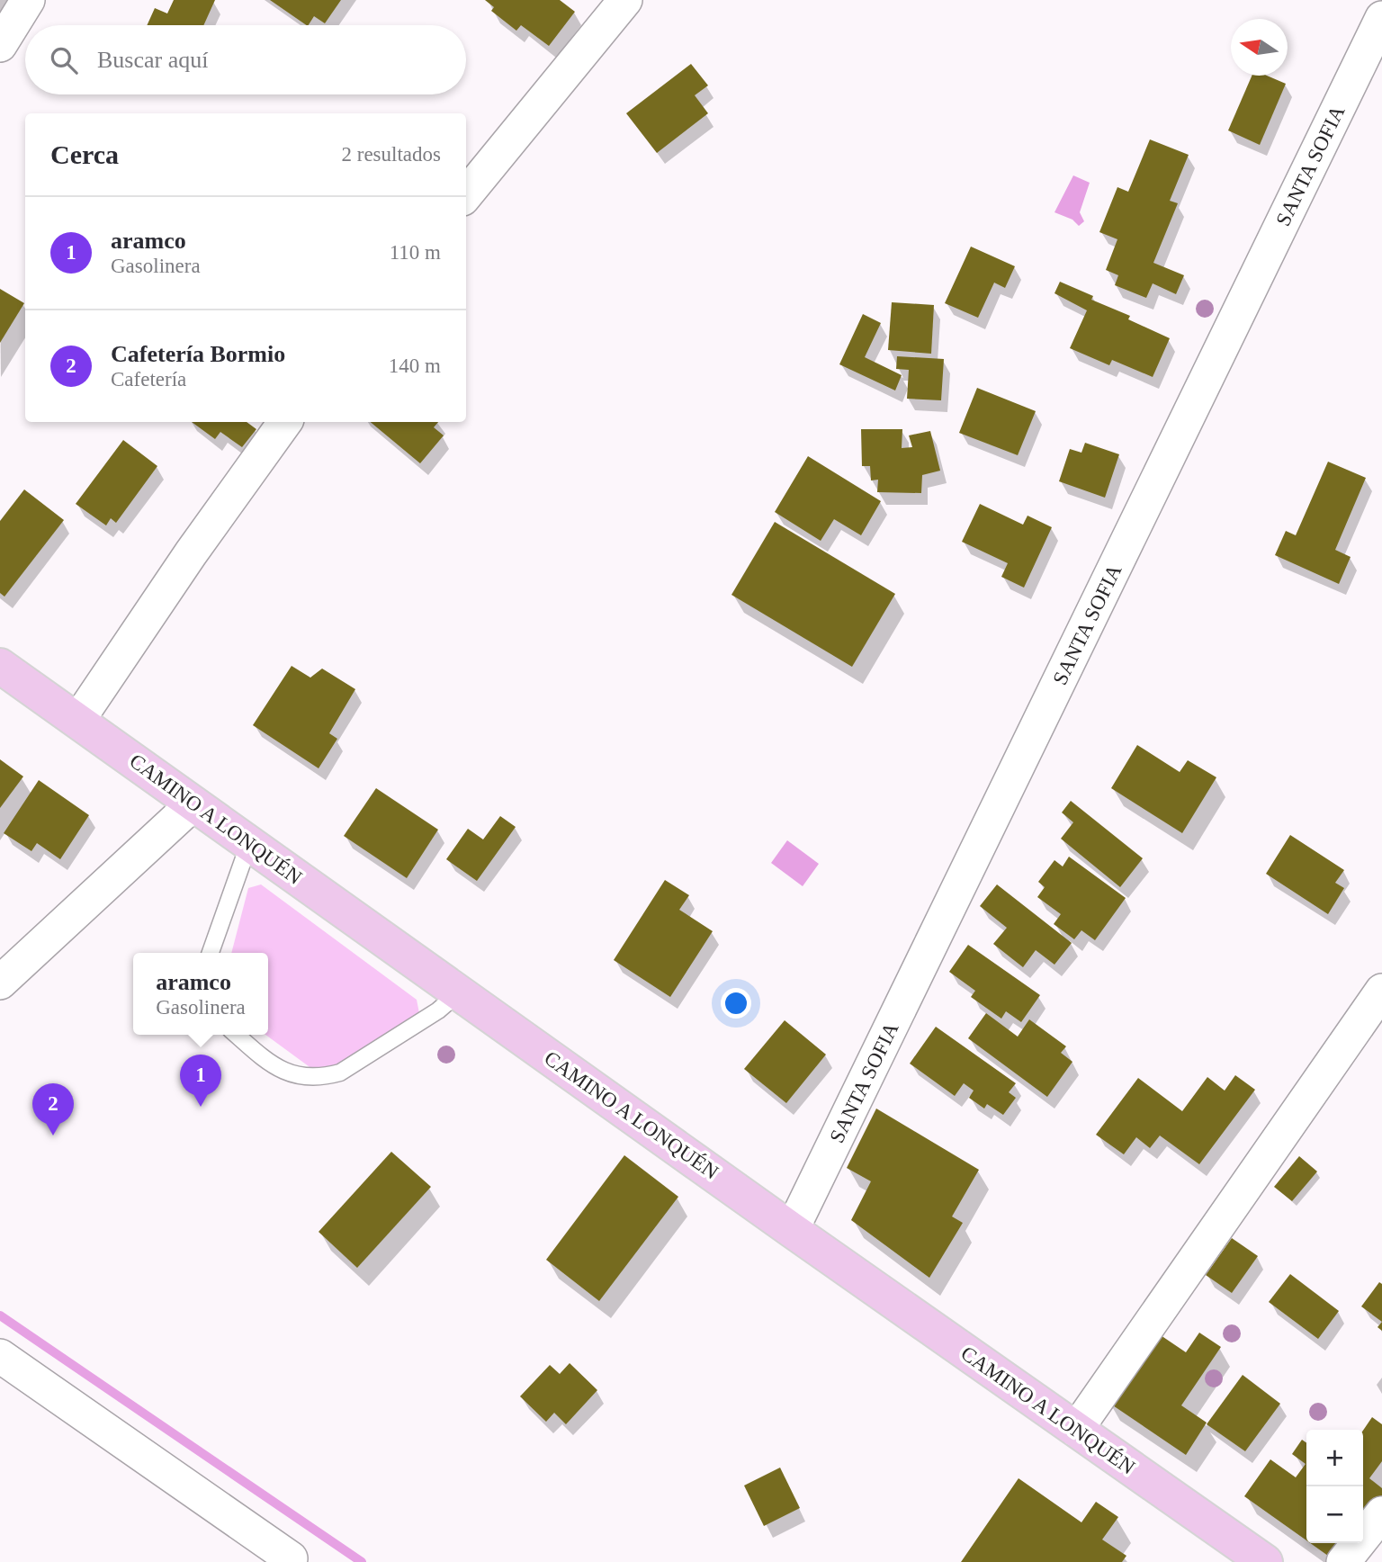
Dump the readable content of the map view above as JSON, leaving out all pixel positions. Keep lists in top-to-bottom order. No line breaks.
{"streets":{"main road":["CAMINO A LONQUÉN"],"street":["SANTA SOFIA"]},"crossings":[["SANTA SOFIA","CAMINO A LONQUÉN"]],"north":"left","page":{"search":"Buscar aquí","heading":["Cerca","2 resultados"],"list":[{"mark":"1","name":"aramco","note":"Gasolinera","value":"110 m"},{"mark":"2","name":"Cafetería Bormio","note":"Cafetería","value":"140 m"}],"popup":["aramco","Gasolinera"],"pins":["1","2"],"map_buttons":["+","−"]}}
